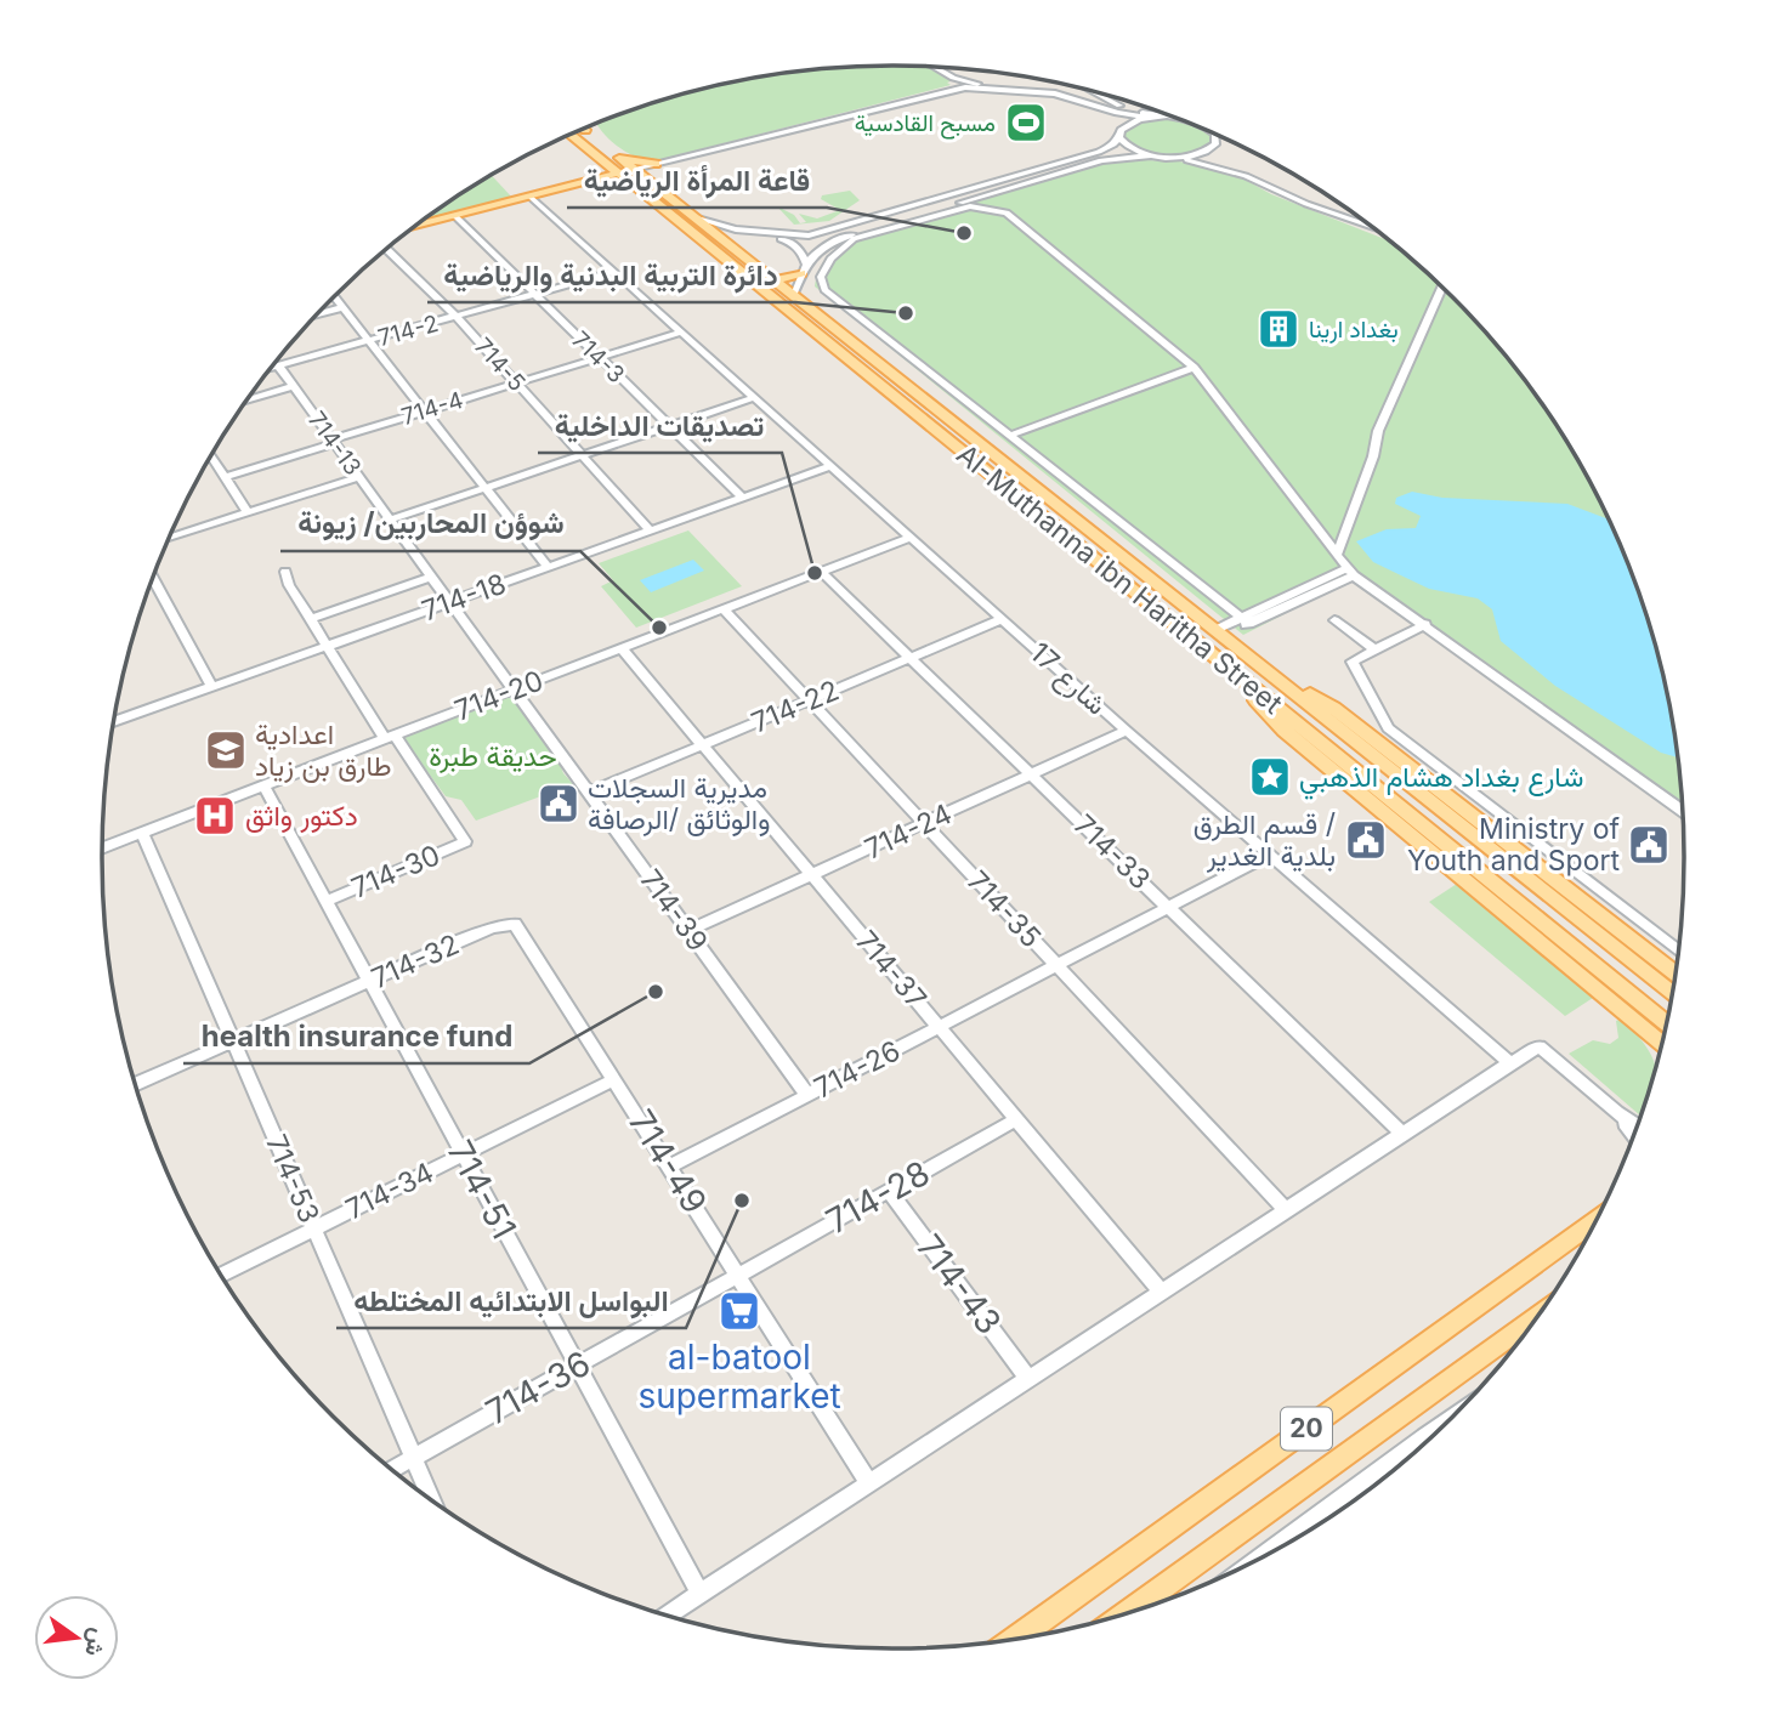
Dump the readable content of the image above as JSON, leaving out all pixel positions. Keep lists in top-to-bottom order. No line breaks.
{"streets":{"main road":["Al-Muthanna ibn Haritha Street","20"],"street":["714-2","714-3","714-5","714-4","714-13","714-18","شارع 17","714-20","714-22","714-24","714-33","714-30","714-35","714-39","714-32","714-37","714-26","714-49","714-53","714-51","714-34","714-28","714-43","714-36"]},"crossings":[["714-2","714-3"],["714-2","714-5"],["714-2","714-13"],["714-2","شارع 17"],["714-3","714-4"],["714-3","714-18"],["714-5","714-4"],["714-5","714-18"],["714-4","714-13"],["714-4","شارع 17"],["714-13","714-18"],["714-13","714-39"],["714-18","شارع 17"],["714-18","714-39"],["شارع 17","714-20"],["شارع 17","714-22"],["شارع 17","714-24"],["شارع 17","714-26"],["714-20","714-33"],["714-20","714-30"],["714-20","714-35"],["714-20","714-39"],["714-20","714-37"],["714-20","714-53"],["714-20","714-51"],["714-22","714-33"],["714-22","714-35"],["714-22","714-39"],["714-22","714-37"],["714-24","714-33"],["714-24","714-35"],["714-24","714-39"],["714-24","714-37"],["714-33","714-26"],["714-30","714-51"],["714-35","714-26"],["714-39","714-26"],["714-32","714-49"],["714-32","714-53"],["714-32","714-51"],["714-37","714-26"],["714-37","714-28"],["714-26","714-49"],["714-49","714-34"],["714-49","714-28"],["714-49","714-36"],["714-53","714-34"],["714-53","714-36"],["714-51","714-34"],["714-51","714-36"],["714-28","714-43"],["714-28","714-36"]],"parks":["حديقة طبرة"],"places":{"sports":["مسبح القادسية"],"other":["قاعة المرأة الرياضية","دائرة التربية البدنية والرياضية","تصديقات الداخلية","شوؤن المحاربين/ زيونة","health insurance fund","البواسل الابتدائيه المختلطه"],"building":["بغداد ارينا"],"school or university":["اعدادية طارق بن زياد"],"place":["شارع بغداد هشام الذهبي"],"public building":["مديرية السجلات والوثائق /الرصافة","قسم الطرق / بلدية الغدير","Ministry of Youth and Sport"],"hospital":["دكتور واثق"],"supermarket":["al-batool supermarket"]},"north":"right"}
